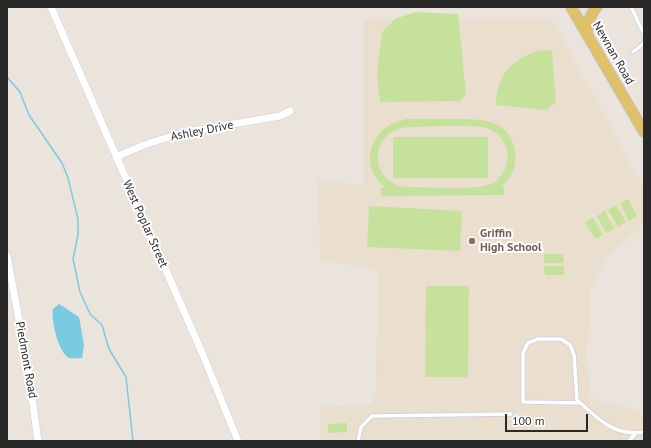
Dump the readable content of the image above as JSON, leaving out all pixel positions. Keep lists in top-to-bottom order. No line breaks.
{"streets":{"main road":["Newnan Road"],"street":["Ashley Drive","West Poplar Street","Piedmont Road"]},"crossings":[["Ashley Drive","West Poplar Street"]],"places":["Griffin High School"],"scale_bar":"100 m"}
